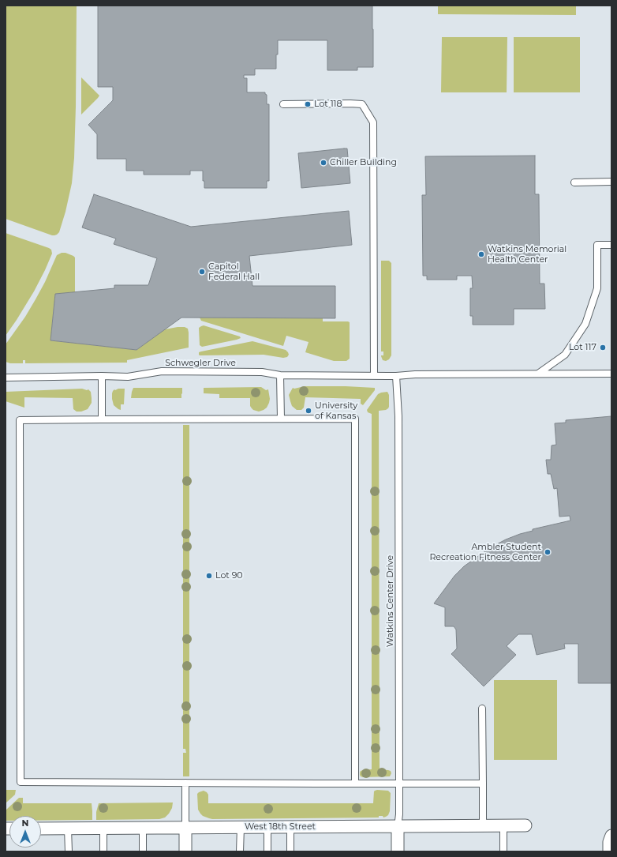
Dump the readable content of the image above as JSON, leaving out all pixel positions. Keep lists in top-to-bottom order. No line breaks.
{"streets":{"street":["West 18th Street"],"lane":["Schwegler Drive","Watkins Center Drive"]},"crossings":[["Schwegler Drive","Watkins Center Drive"],["Watkins Center Drive","West 18th Street"]],"places":["Lot 118","Chiller Building","Watkins Memorial Health Center","Capitol Federal Hall","Lot 117","University of Kansas","Ambler Student Recreation Fitness Center","Lot 90"],"north":"top"}
